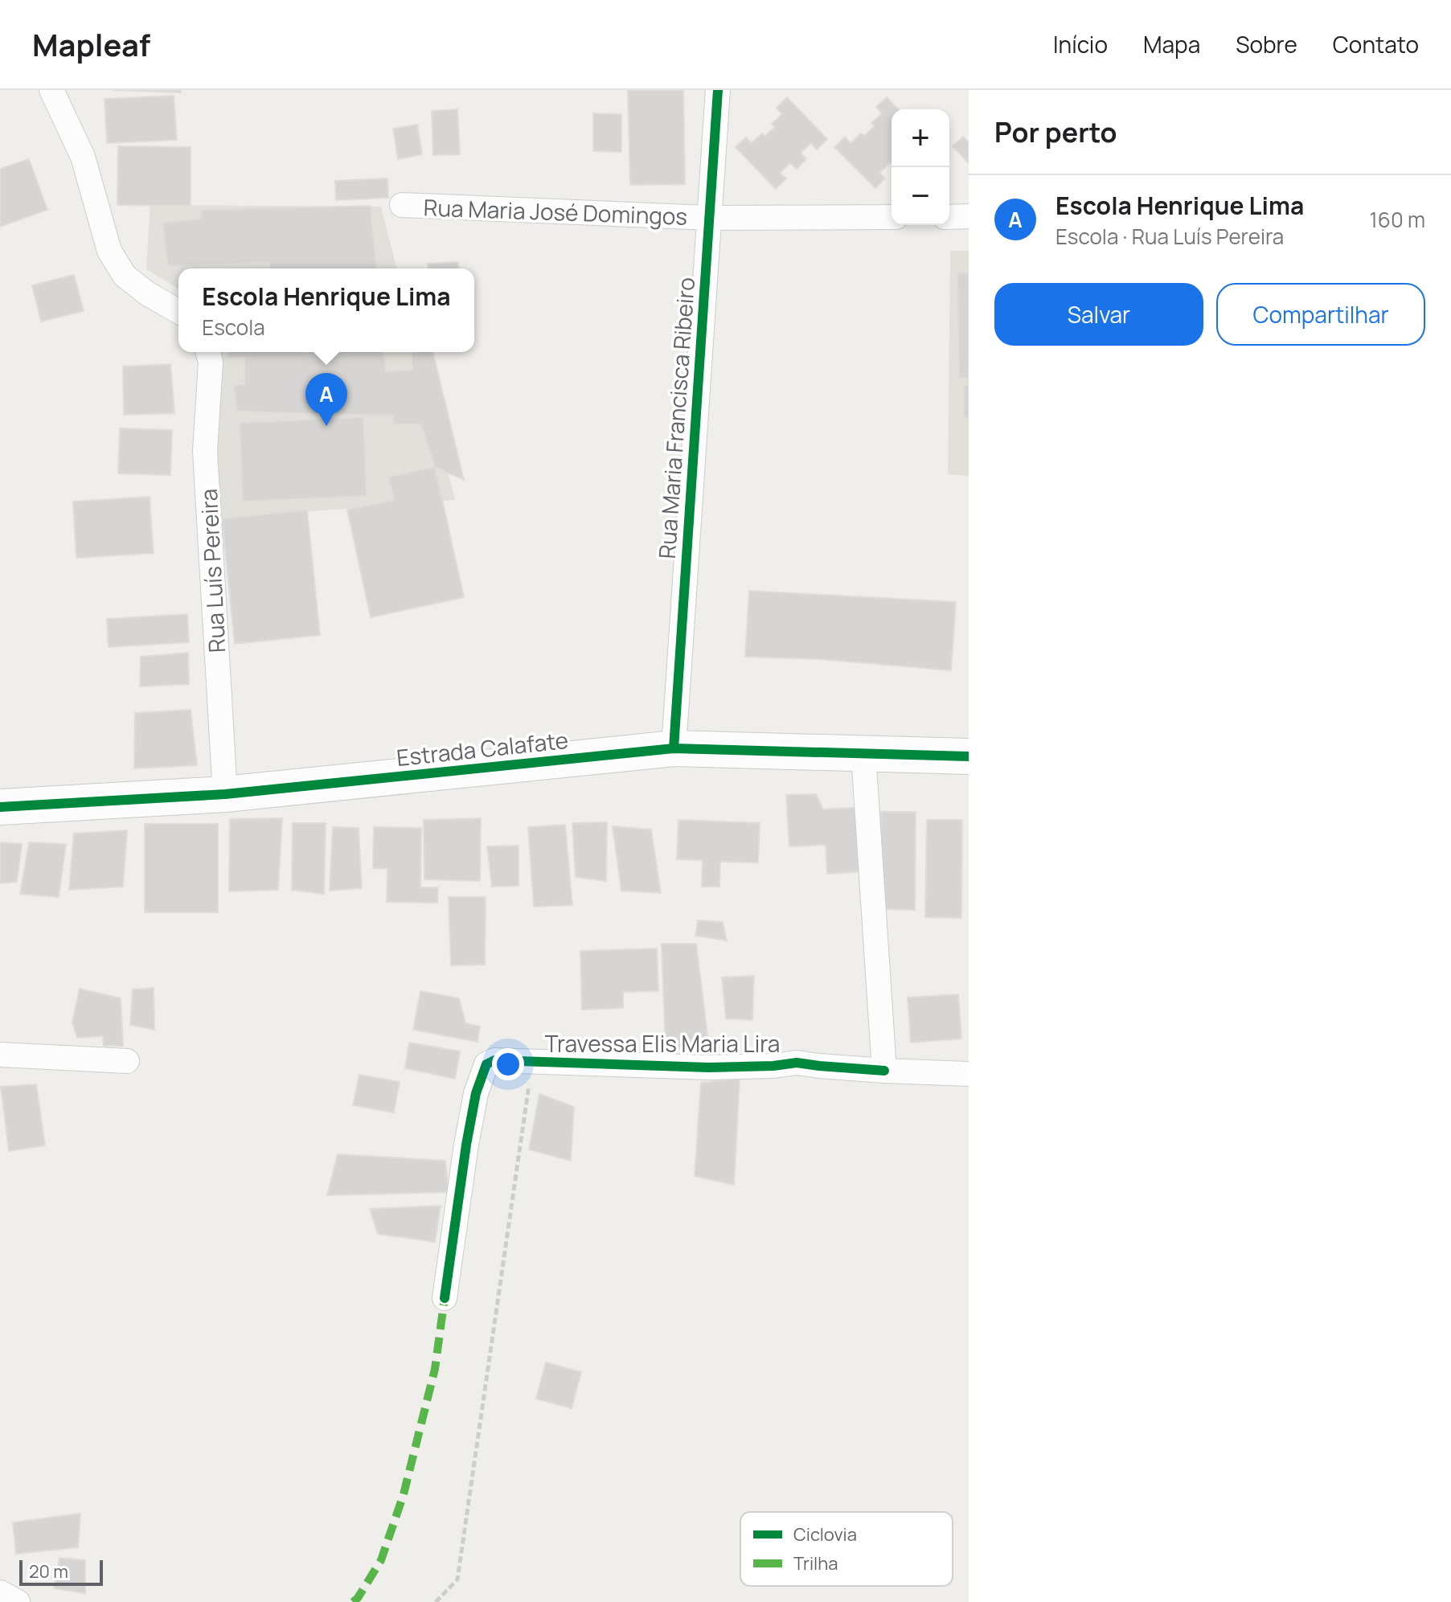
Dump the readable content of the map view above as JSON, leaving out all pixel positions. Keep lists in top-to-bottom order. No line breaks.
{"streets":{"street":["Rua Maria José Domingos","Rua Maria Francisca Ribeiro","Rua Luís Pereira","Estrada Calafate","Travessa Elis Maria Lira"]},"crossings":[["Rua Maria José Domingos","Rua Maria Francisca Ribeiro"],["Rua Maria Francisca Ribeiro","Estrada Calafate"],["Rua Luís Pereira","Estrada Calafate"]],"legend":["Ciclovia","Trilha"],"scale_bar":"20 m","page":{"header":"Mapleaf","nav":["Início","Mapa","Sobre","Contato"],"heading":"Por perto","map_buttons":["+","−"],"list":[{"mark":"A","name":"Escola Henrique Lima","note":"Escola · Rua Luís Pereira","value":"160 m"}],"buttons":["Salvar","Compartilhar"],"popup":["Escola Henrique Lima","Escola"],"pins":"A","scale":"20 m"}}
